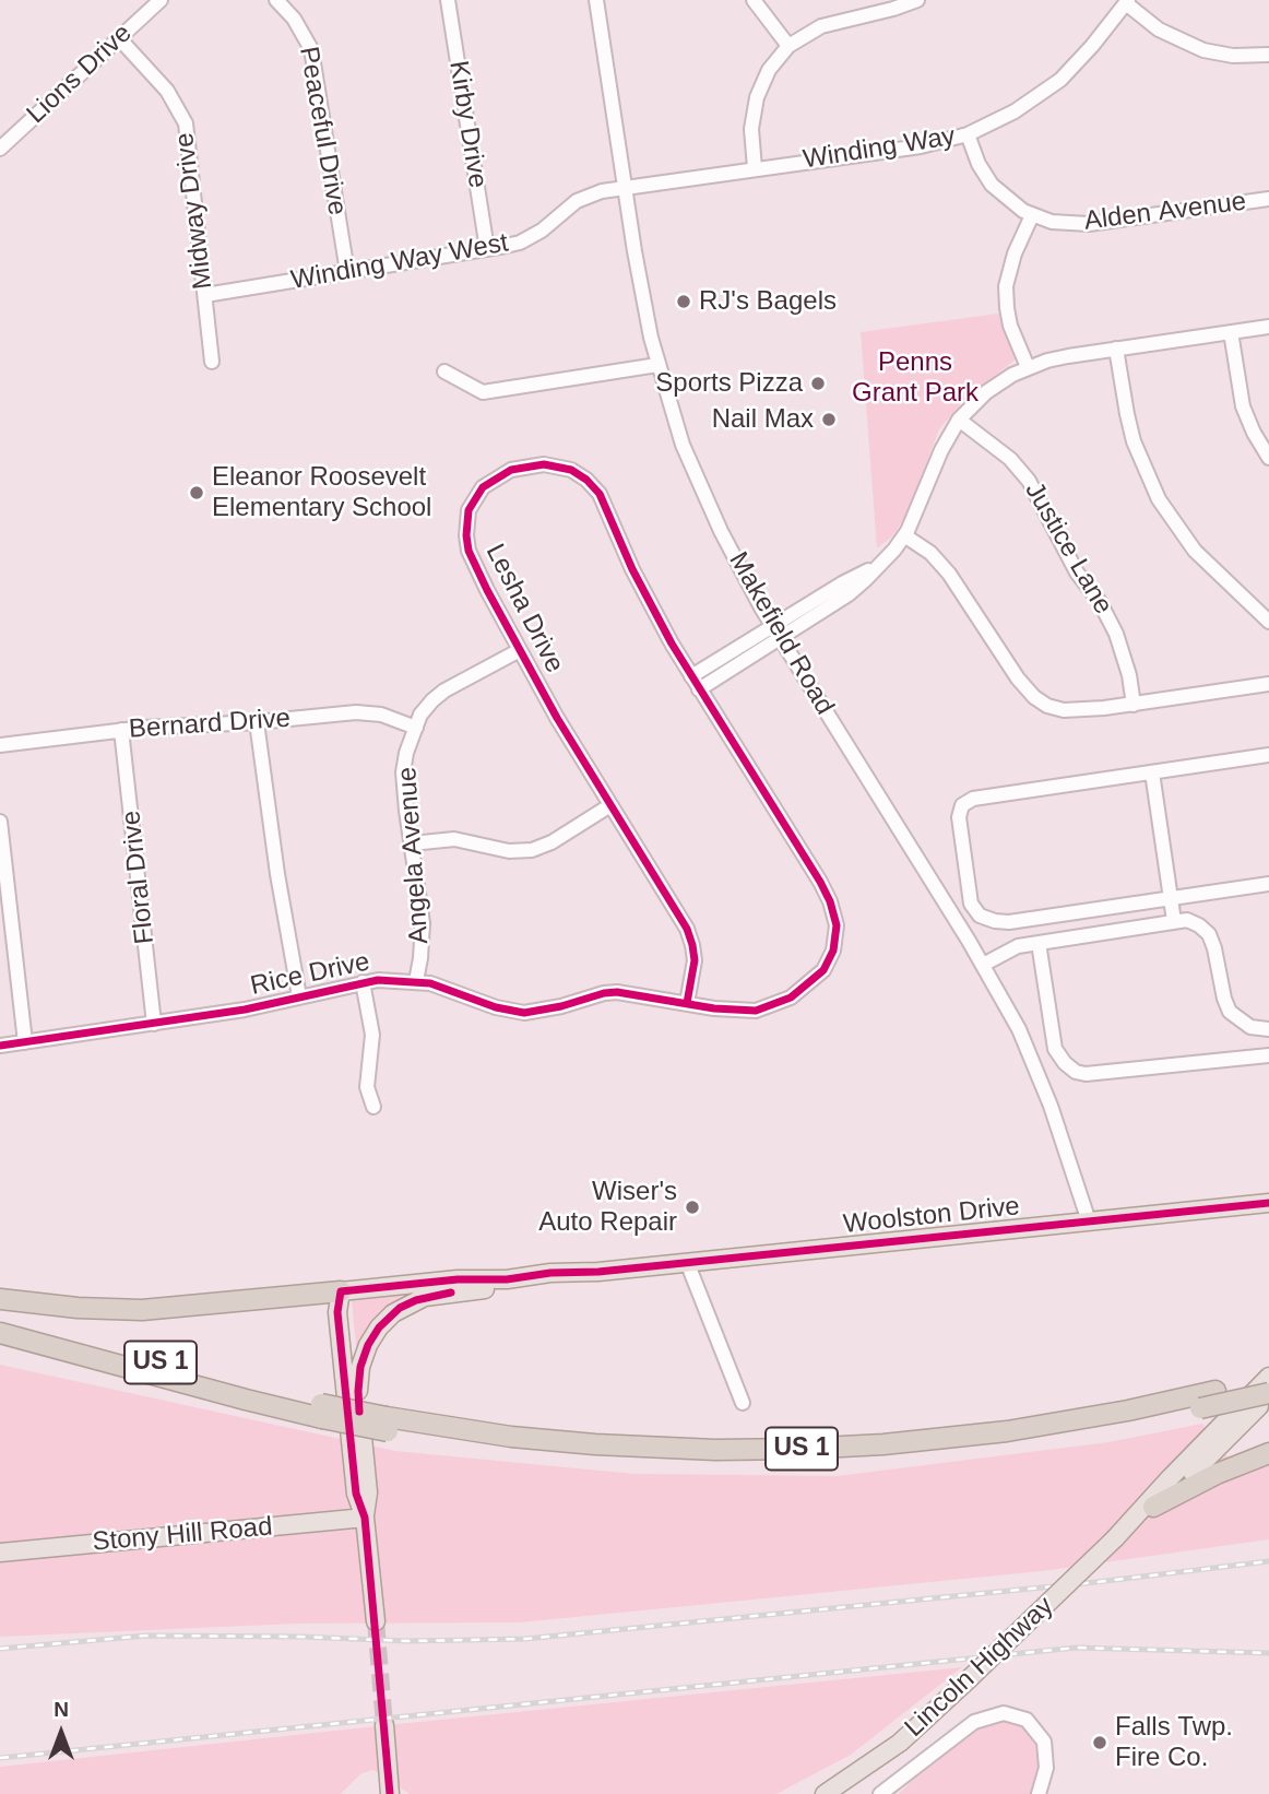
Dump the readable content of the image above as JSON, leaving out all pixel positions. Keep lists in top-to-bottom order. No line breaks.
{"streets":{"highway":["US 1"],"main road":["Woolston Drive","Stony Hill Road","Lincoln Highway"],"street":["Lions Drive","Kirby Drive","Peaceful Drive","Winding Way","Midway Drive","Alden Avenue","Winding Way West","Justice Lane","Lesha Drive","Makefield Road","Bernard Drive","Angela Avenue","Floral Drive","Rice Drive"]},"crossings":[["Lions Drive","Midway Drive"],["Kirby Drive","Winding Way West"],["Peaceful Drive","Winding Way West"],["Winding Way","Alden Avenue"],["Winding Way","Winding Way West"],["Winding Way","Makefield Road"],["Midway Drive","Winding Way West"],["Winding Way West","Makefield Road"],["Lesha Drive","Angela Avenue"],["Lesha Drive","Rice Drive"],["Makefield Road","Woolston Drive"],["Bernard Drive","Angela Avenue"],["Bernard Drive","Floral Drive"],["Angela Avenue","Rice Drive"],["Floral Drive","Rice Drive"],["Woolston Drive","Stony Hill Road"],["US 1","Lincoln Highway"]],"parks":["Penns Grant Park"],"places":["RJ's Bagels","Sports Pizza","Nail Max","Eleanor Roosevelt Elementary School","Wiser's Auto Repair","Falls Twp. Fire Co."],"north":"top"}
